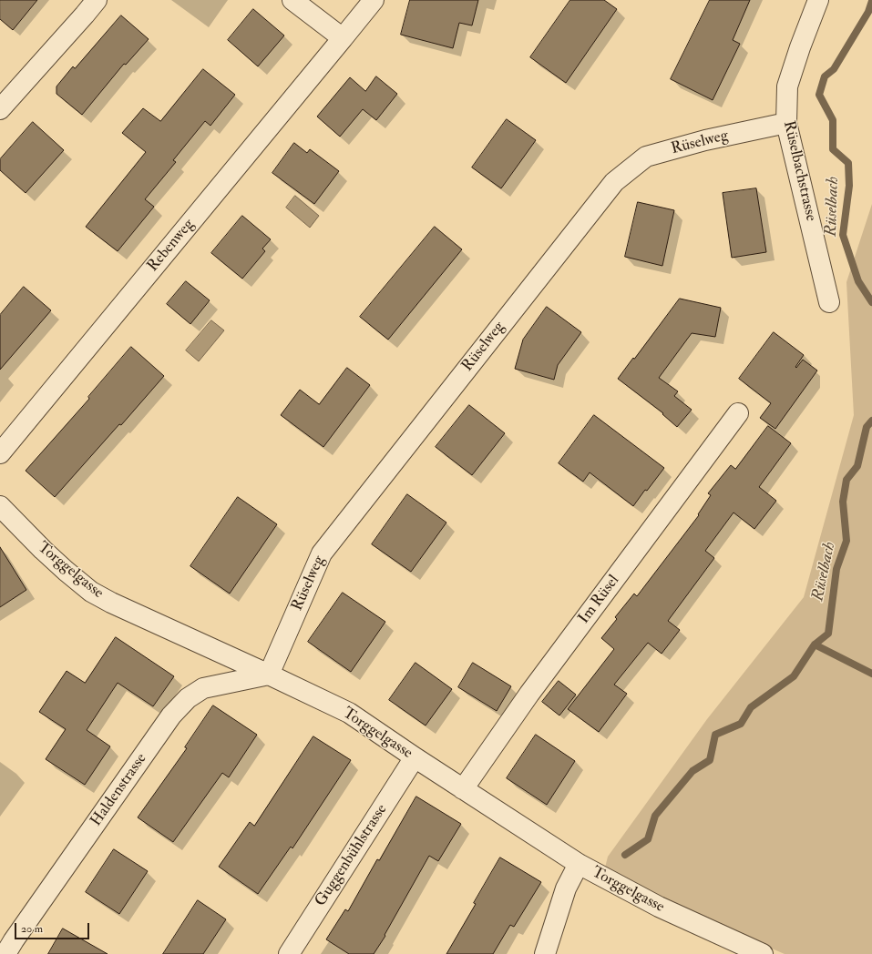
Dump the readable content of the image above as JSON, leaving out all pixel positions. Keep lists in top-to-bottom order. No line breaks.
{"streets":{"street":["Rüselweg","Rüselbachstrasse","Rebenweg","Torggelgasse","Im Rüsel","Haldenstrasse","Guggenbühlstrasse"]},"crossings":[["Rüselweg","Rüselbachstrasse"],["Rüselweg","Torggelgasse"],["Rüselweg","Haldenstrasse"],["Torggelgasse","Im Rüsel"],["Torggelgasse","Haldenstrasse"],["Torggelgasse","Guggenbühlstrasse"]],"water":["Rüselbach"],"scale_bar":"20 m"}
